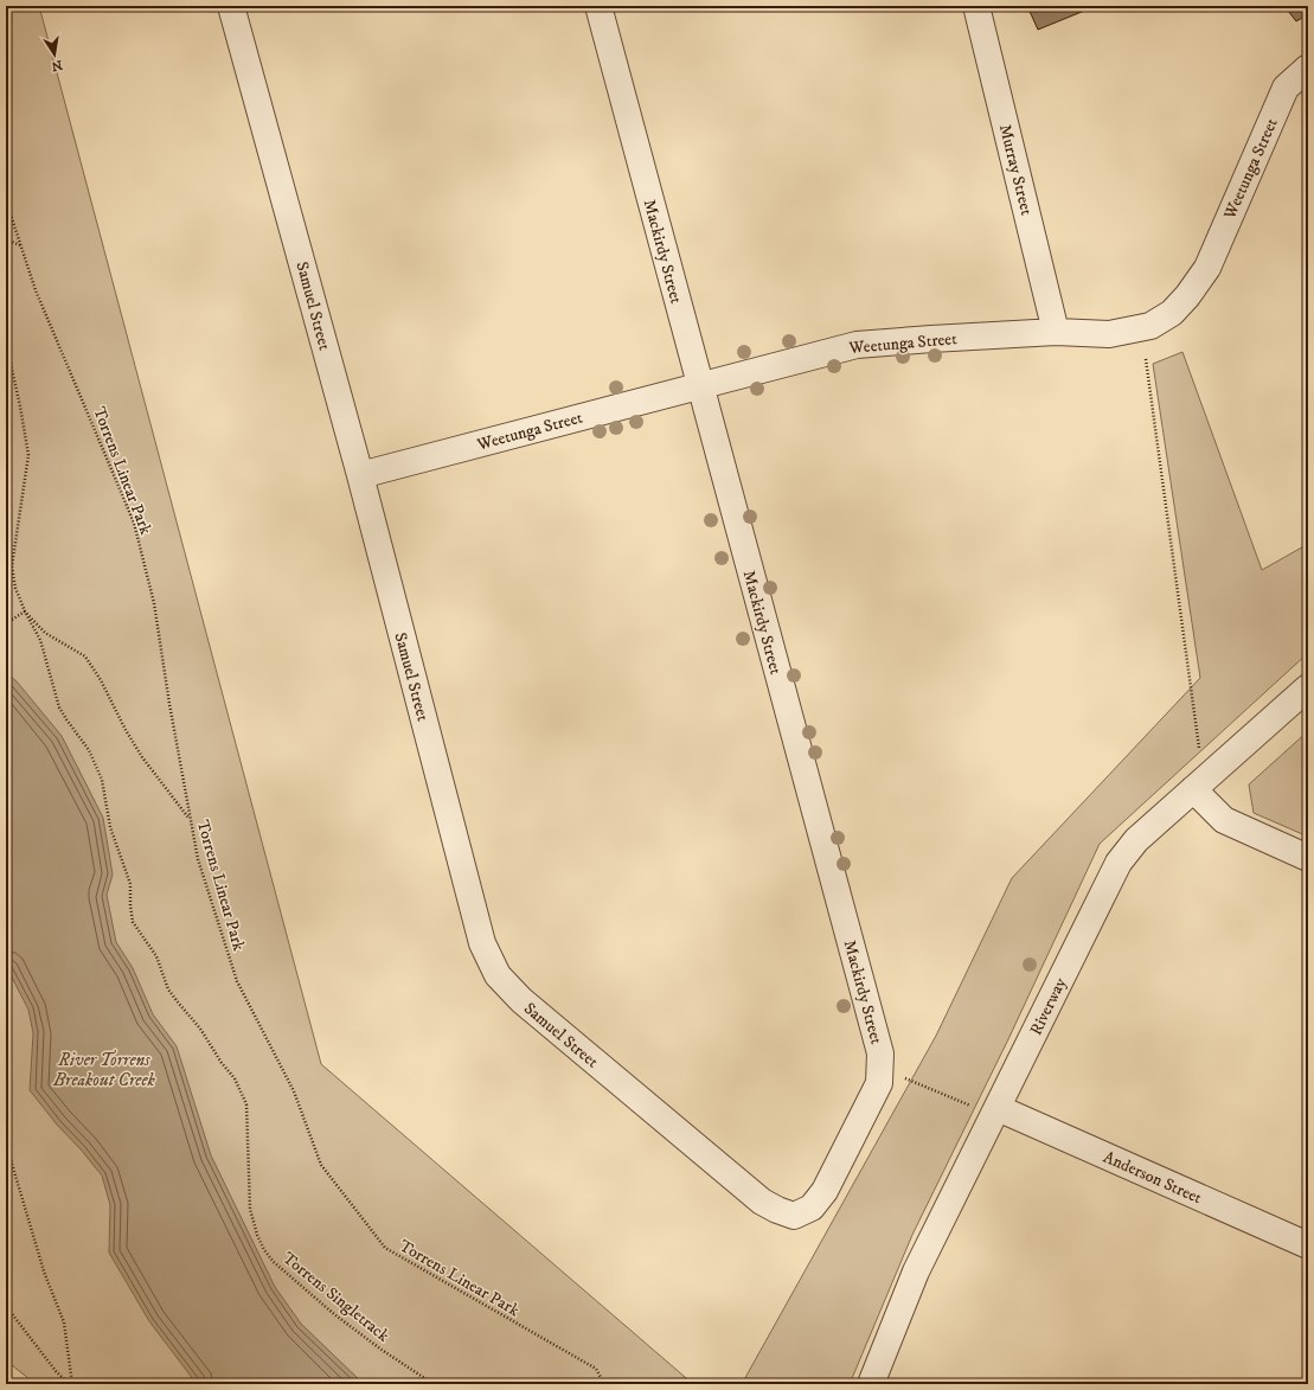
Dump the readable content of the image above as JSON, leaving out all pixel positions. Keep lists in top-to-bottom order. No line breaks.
{"streets":{"street":["Weetunga Street","Murray Street","Mackirdy Street","Samuel Street","Riverway","Anderson Street"],"path":["Torrens Linear Park","Torrens Singletrack"]},"crossings":[["Weetunga Street","Murray Street"],["Weetunga Street","Mackirdy Street"],["Weetunga Street","Samuel Street"],["Mackirdy Street","Samuel Street"],["Riverway","Anderson Street"]],"water":["River Torrens Breakout Creek"],"north":"bottom"}
